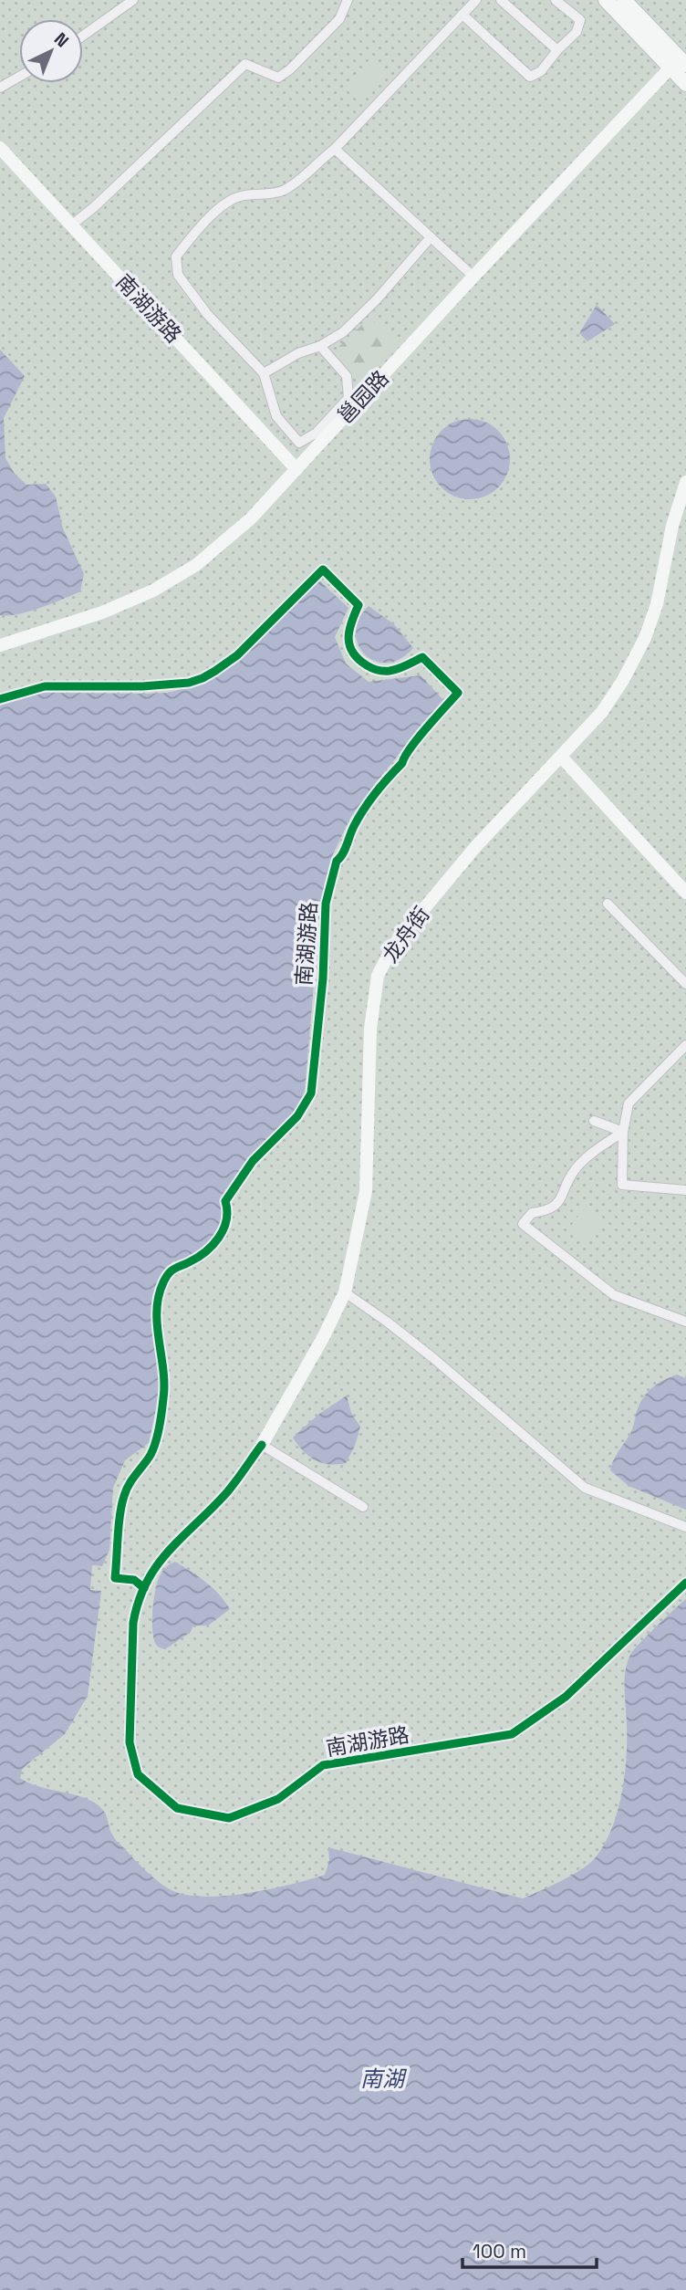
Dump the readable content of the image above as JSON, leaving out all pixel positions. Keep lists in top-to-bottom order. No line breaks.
{"streets":{"street":["南湖游路","邕园路","龙舟街"]},"crossings":[["南湖游路","邕园路"]],"water":["南湖"],"scale_bar":"100 m","north":"top right"}
